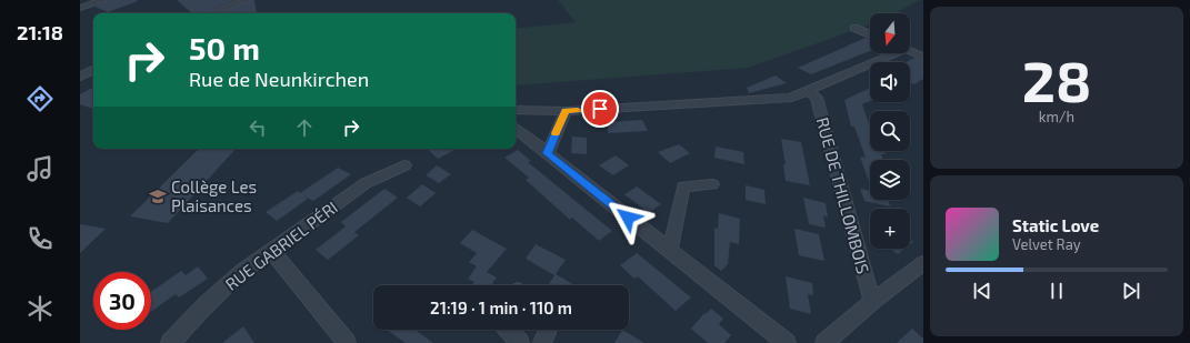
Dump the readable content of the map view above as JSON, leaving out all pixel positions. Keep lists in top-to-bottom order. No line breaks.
{"streets":{"street":["RUE DE THILLOMBOIS","RUE GABRIEL PÉRI"]},"places":{"school or university":["Collège Les Plaisances"]},"north":"bottom","page":{"tabs":"21:18","tile":["28","km/h"],"map_buttons":"+","turn":["50 m","Rue de Neunkirchen"],"song":["Static Love","Velvet Ray"],"limit":"30","trip":"21:19 · 1 min · 110 m"}}
